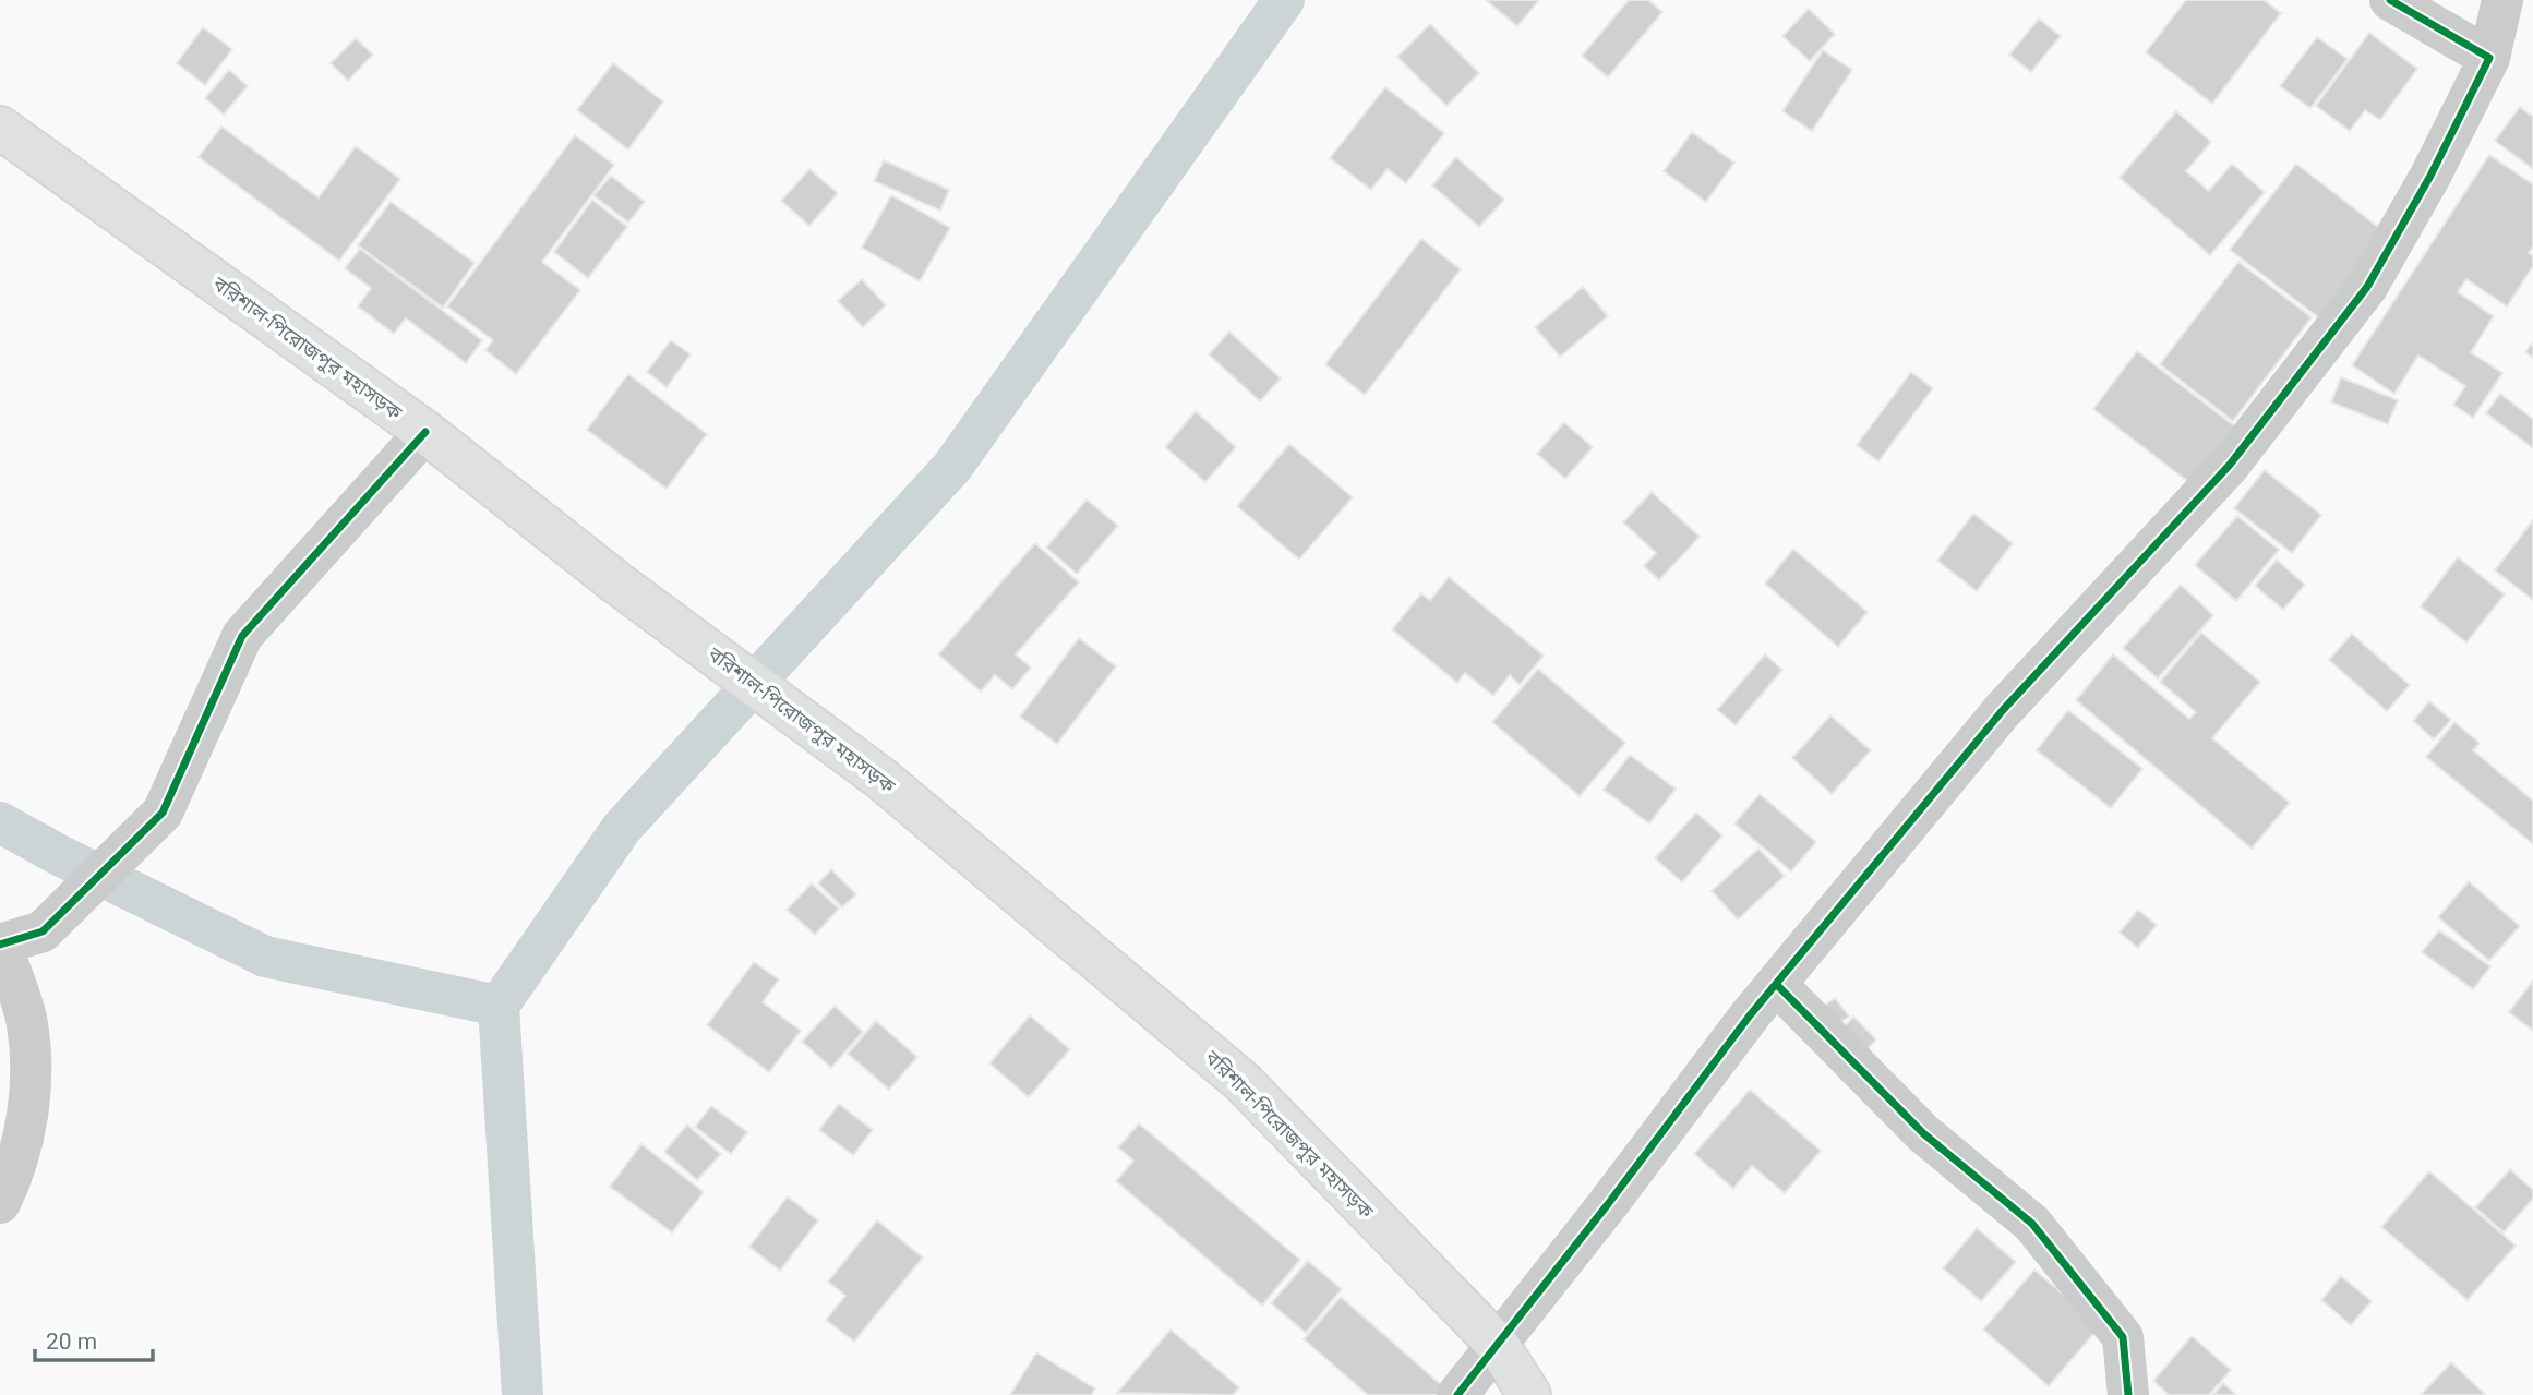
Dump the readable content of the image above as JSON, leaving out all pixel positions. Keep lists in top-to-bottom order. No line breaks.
{"streets":{"highway":["বরিশাল-পিরোজপুর মহাসড়ক"]},"scale_bar":"20 m"}
